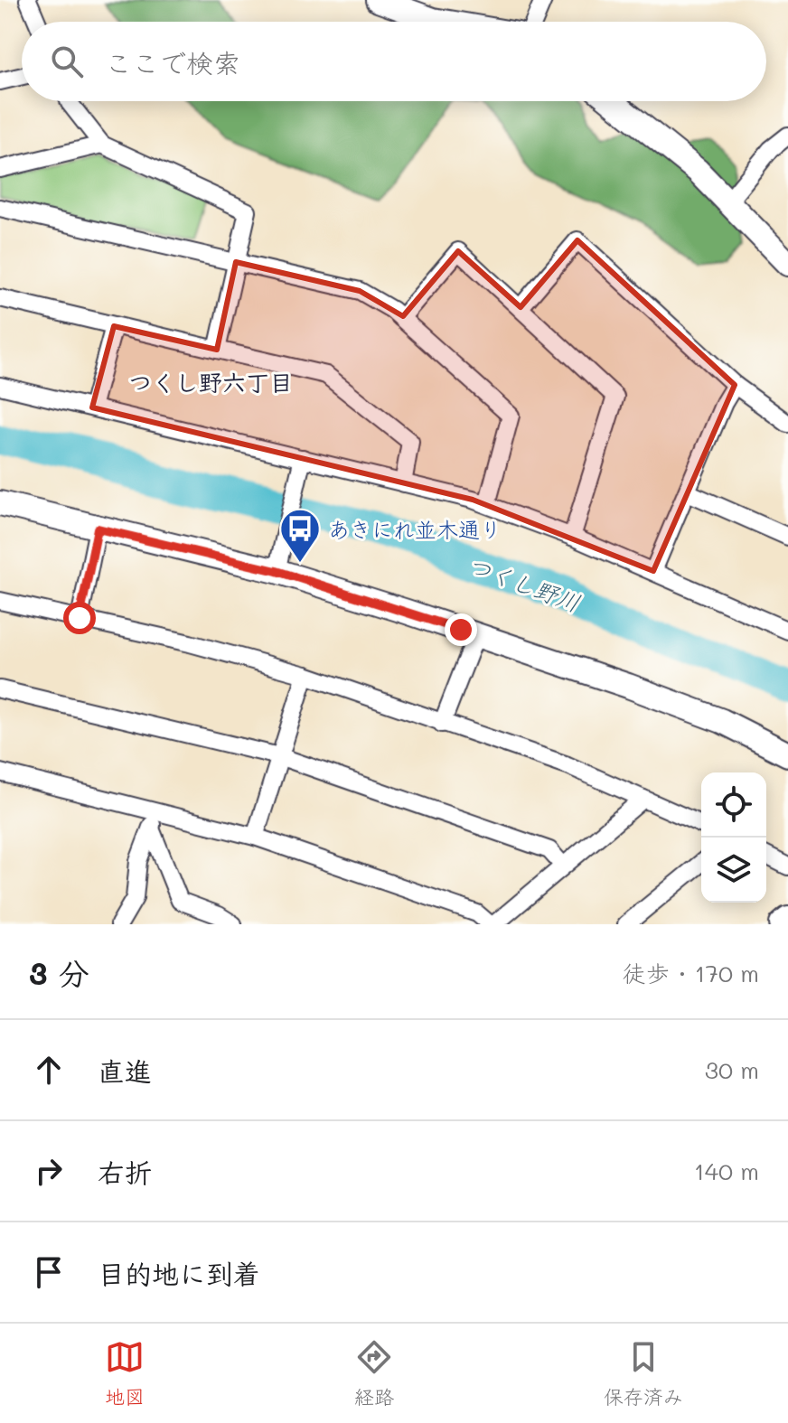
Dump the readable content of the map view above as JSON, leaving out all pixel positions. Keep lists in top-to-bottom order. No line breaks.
{"districts":["つくし野六丁目"],"water":["つくし野川"],"places":{"bus stop":["あきにれ並木通り"]},"page":{"search":"ここで検索","heading":["3 分","徒歩 · 170 m"],"list":[["直進","30 m"],["右折","140 m"],"目的地に到着"],"nav":["地図","経路","保存済み"]}}
